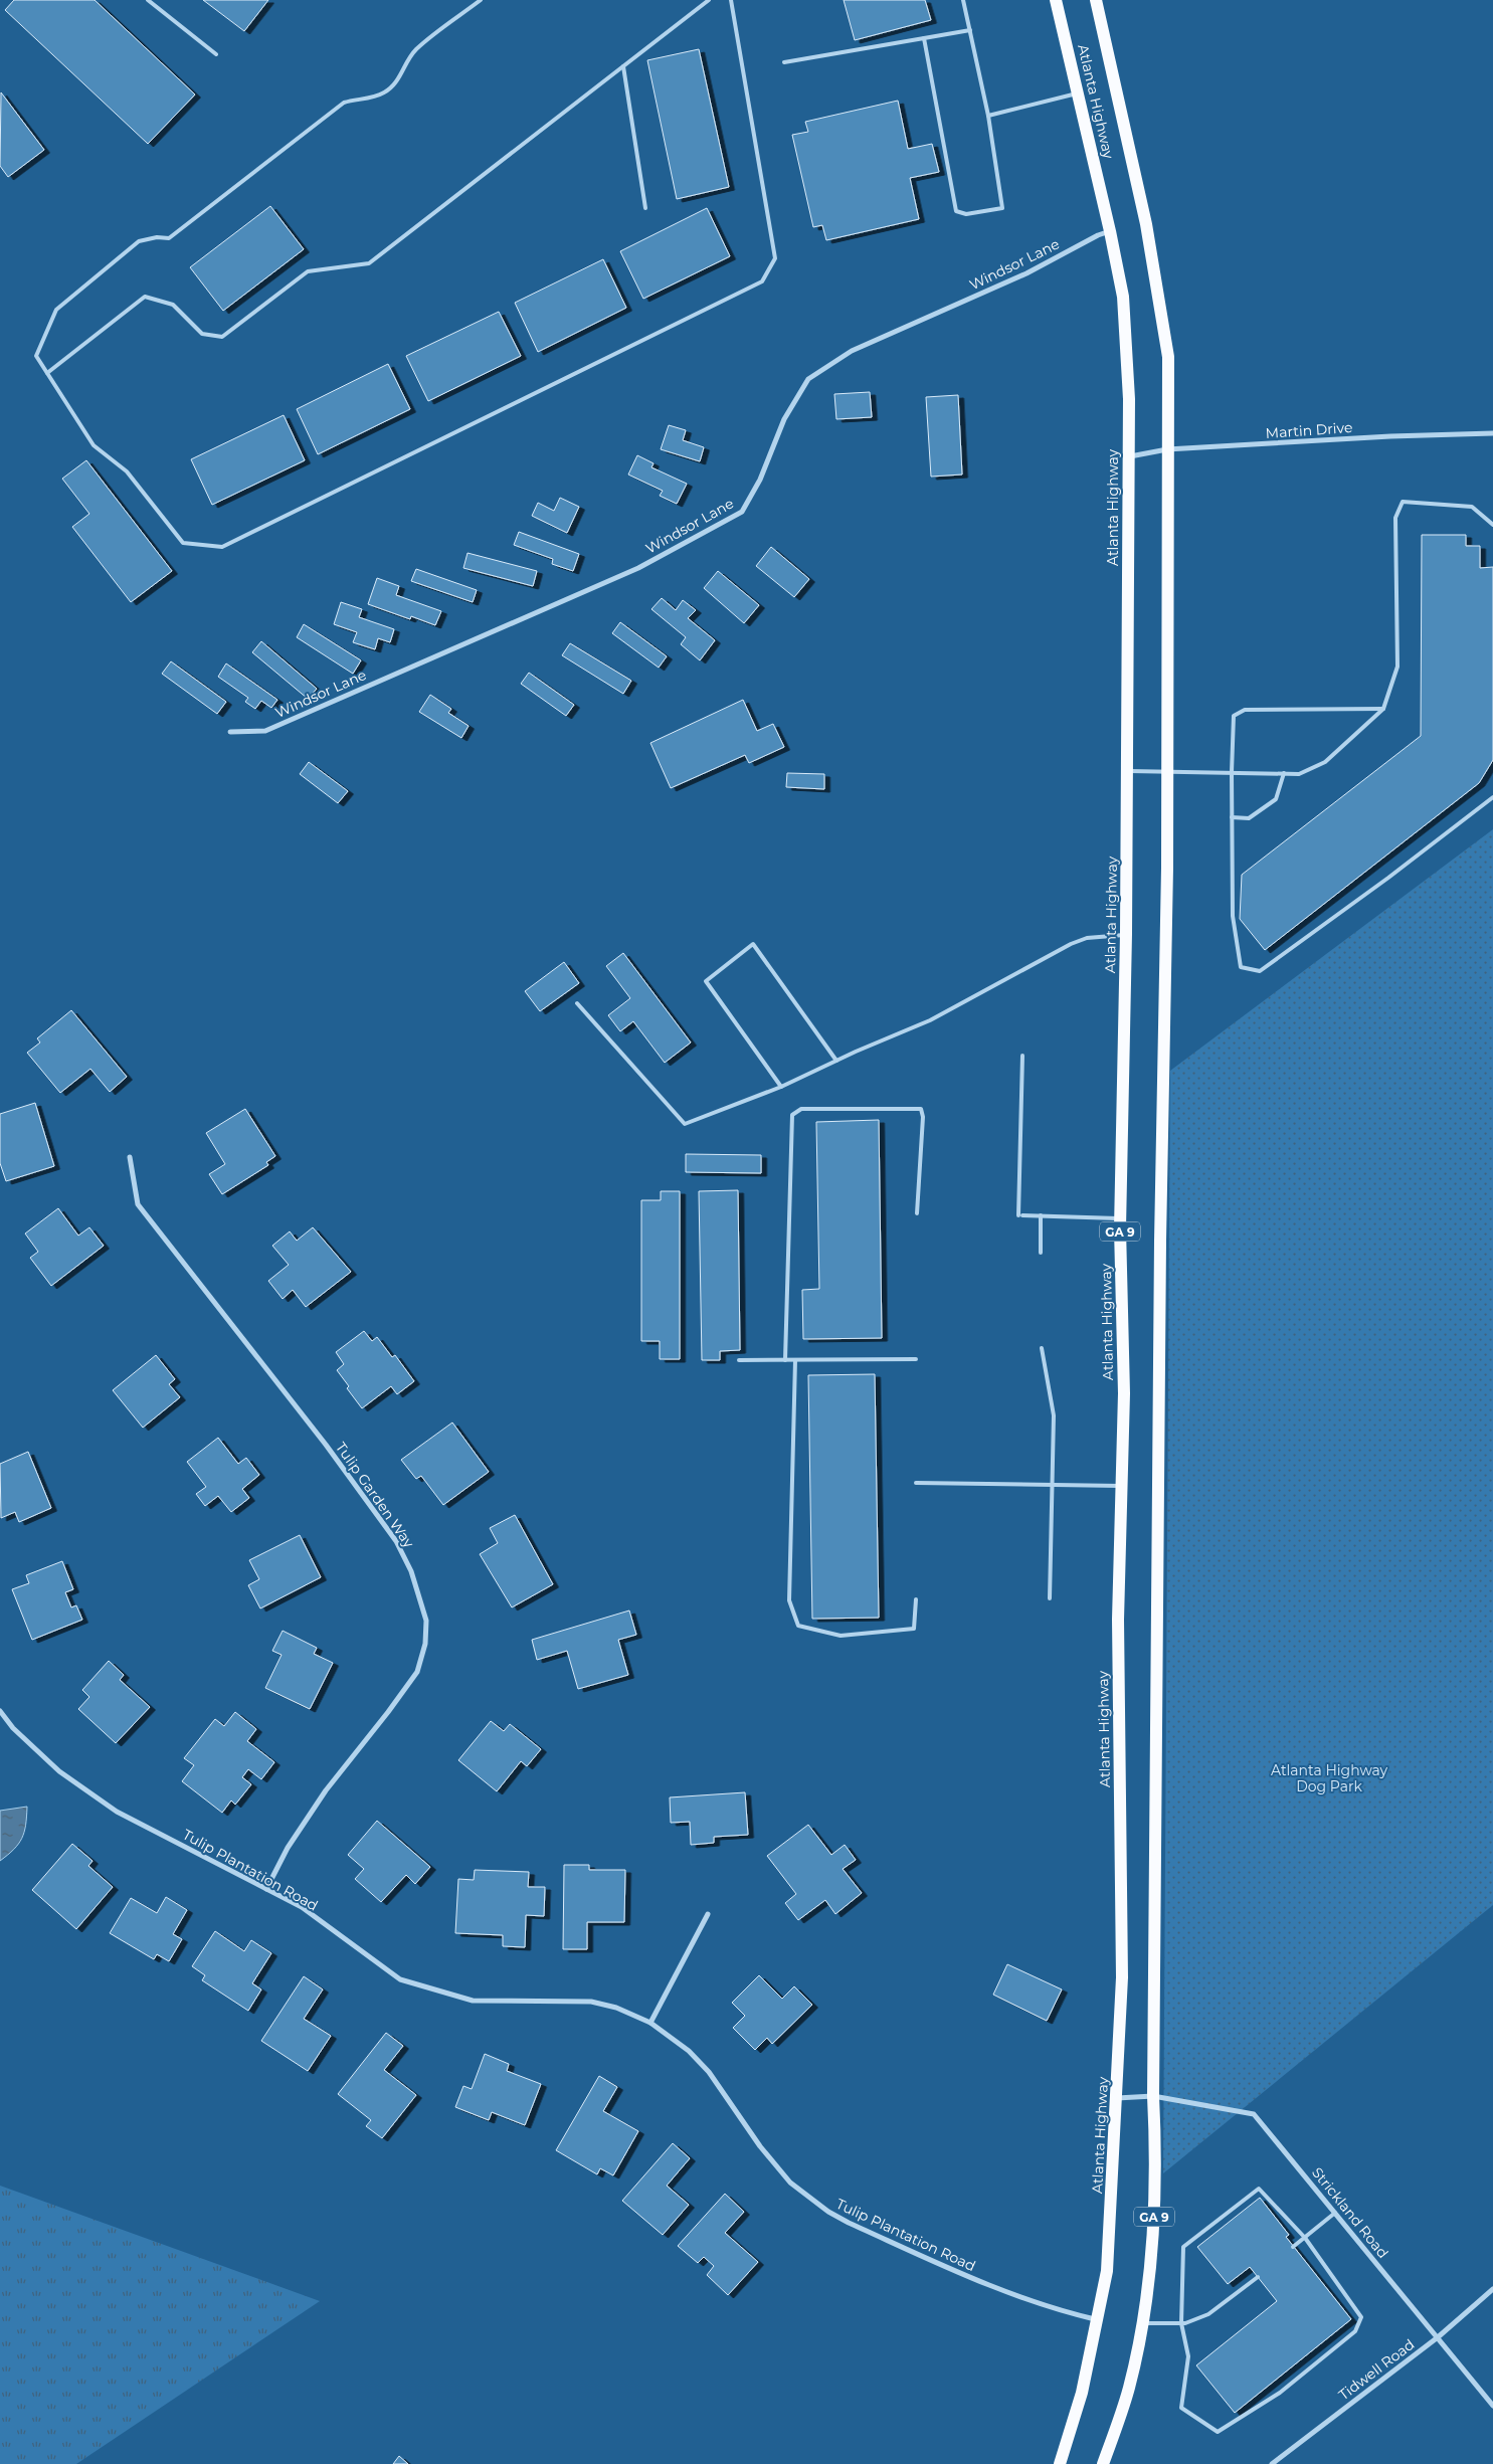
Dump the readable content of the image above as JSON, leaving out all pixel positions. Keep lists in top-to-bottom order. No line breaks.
{"streets":{"main road":["Atlanta Highway","GA 9"],"street":["Windsor Lane","Martin Drive","Tulip Garden Way","Tulip Plantation Road","Strickland Road","Tidwell Road"]},"crossings":[["Atlanta Highway","Windsor Lane"],["Atlanta Highway","Martin Drive"],["Atlanta Highway","Tulip Plantation Road"],["Atlanta Highway","Strickland Road"],["Tulip Garden Way","Tulip Plantation Road"],["Strickland Road","Tidwell Road"]],"parks":["Atlanta Highway Dog Park"]}
